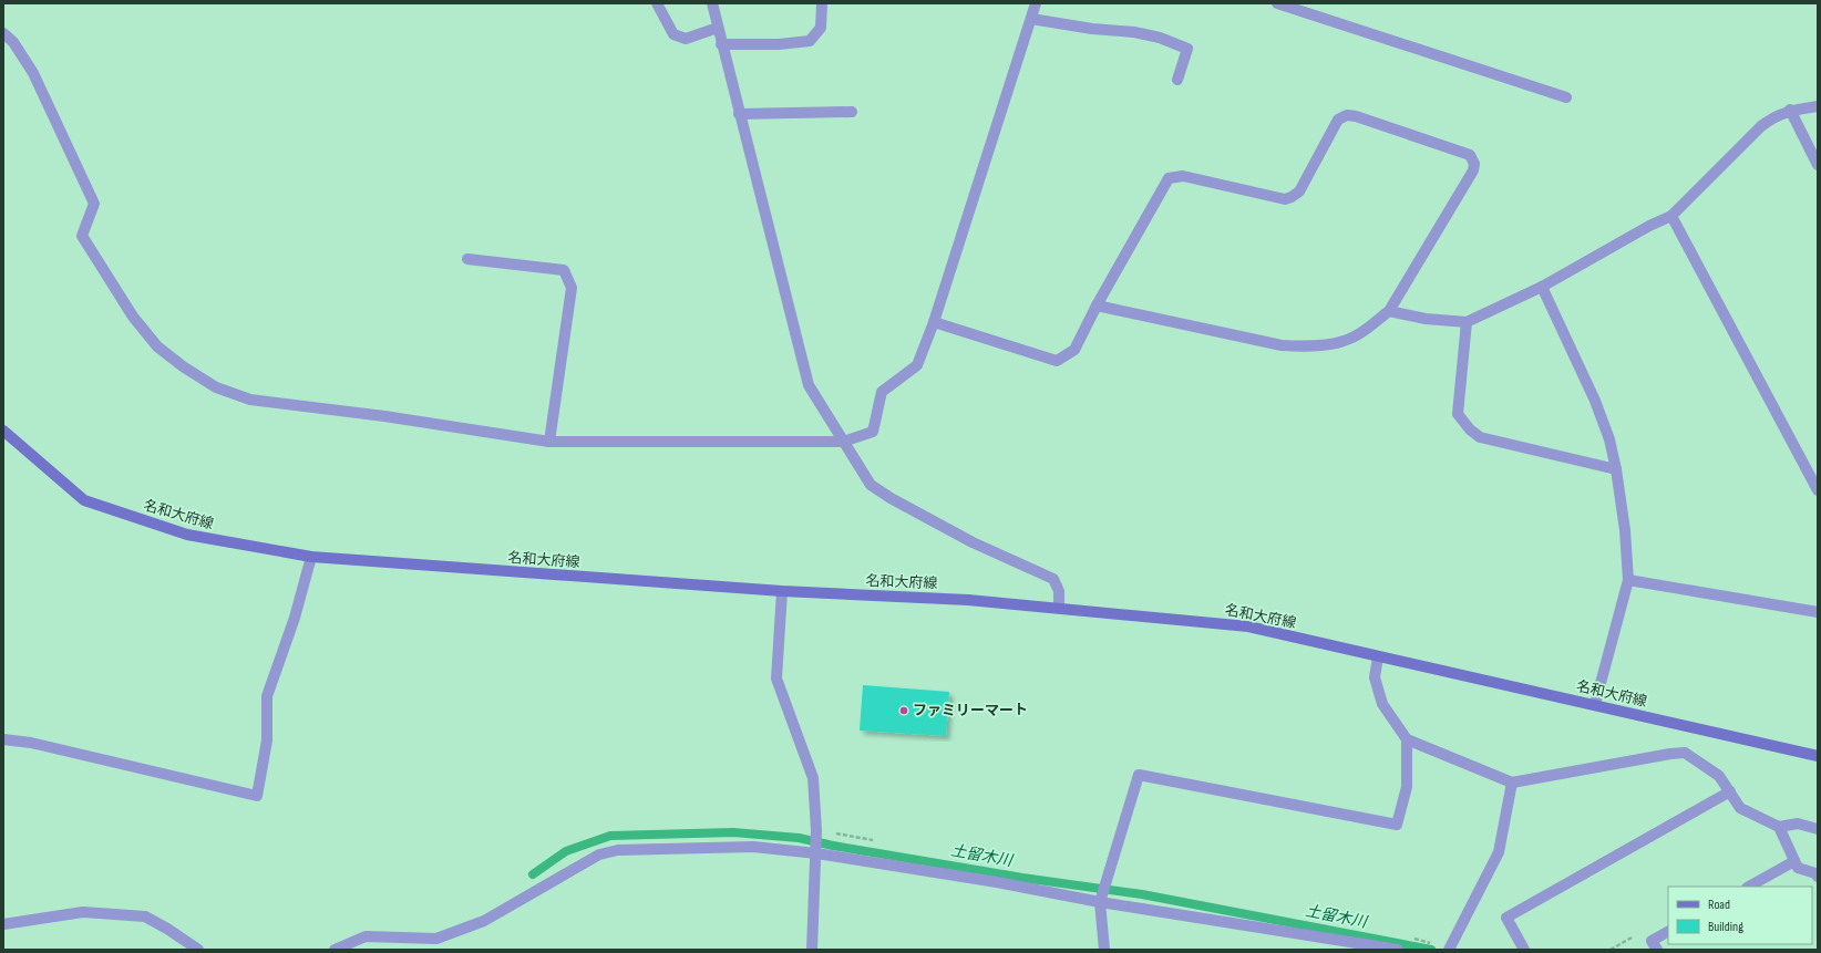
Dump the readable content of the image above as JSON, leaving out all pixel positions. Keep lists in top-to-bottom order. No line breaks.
{"streets":{"main road":["名和大府線"]},"water":["土留木川"],"places":["ファミリーマート"],"legend":["Road","Building"]}
